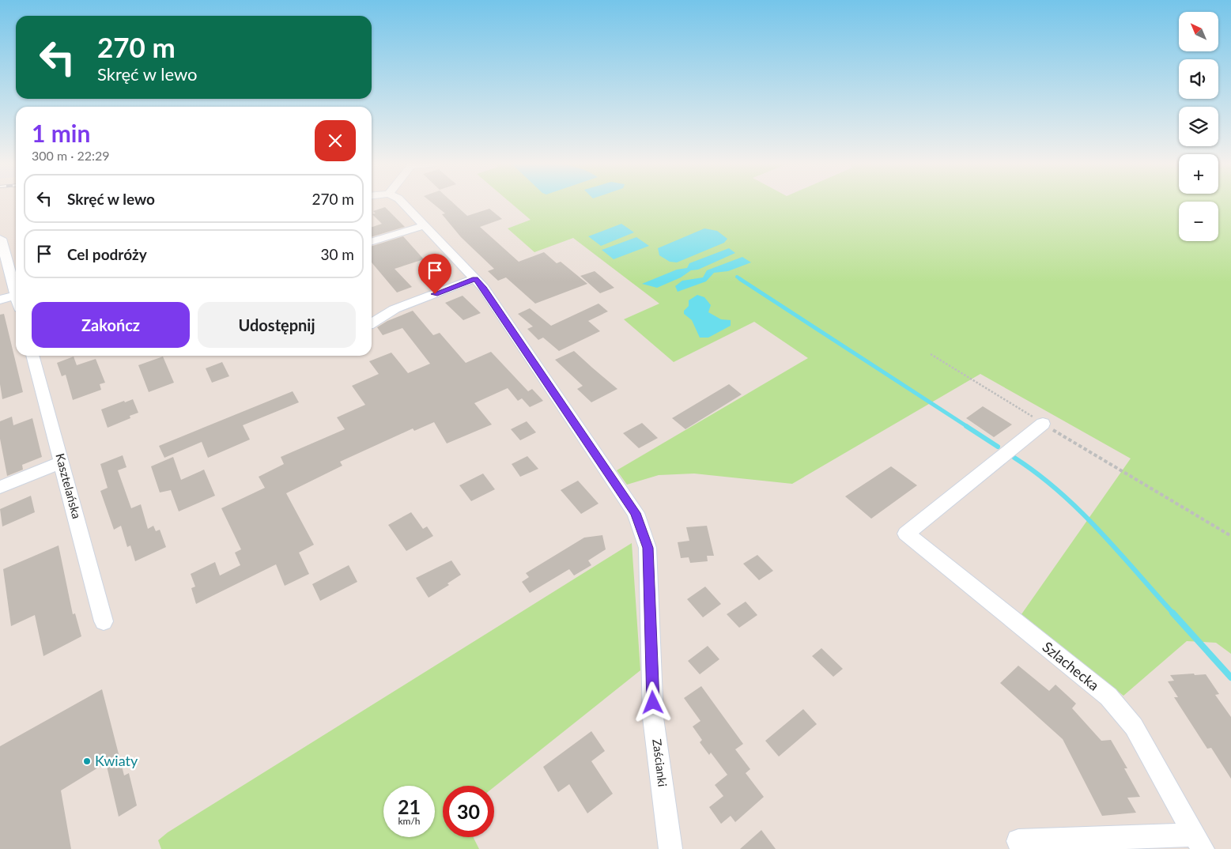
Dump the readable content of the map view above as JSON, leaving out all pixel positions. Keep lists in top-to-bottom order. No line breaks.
{"streets":{"street":["Kasztelańska","Szlachecka","Zaścianki"]},"places":["Kwiaty"],"north":"top left","page":{"map_buttons":["+","−"],"turn":["270 m","Skręć w lewo"],"heading":["1 min","300 m · 22:29"],"list":[{"name":"Skręć w lewo","value":"270 m"},{"name":"Cel podróży","value":"30 m"}],"buttons":["Zakończ","Udostępnij"],"speed":"21 km/h","limit":"30"}}
